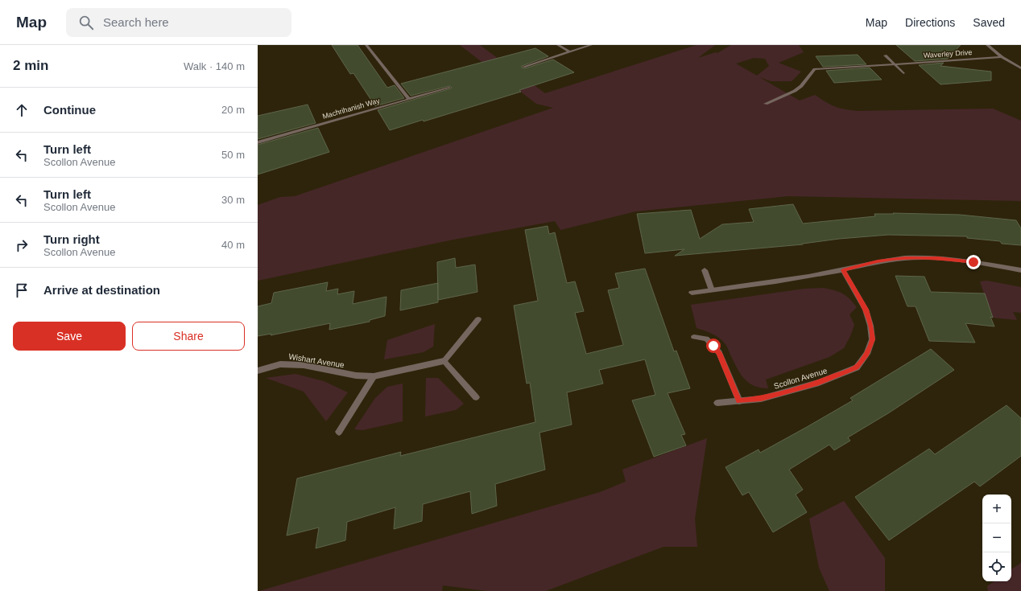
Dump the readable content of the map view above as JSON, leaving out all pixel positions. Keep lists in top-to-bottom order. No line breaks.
{"streets":{"street":["Waverley Drive","Machrihanish Way","Wishart Avenue","Scollon Avenue"]},"page":{"header":"Map","search":"Search here","nav":["Map","Directions","Saved"],"heading":["2 min","Walk · 140 m"],"list":[["Continue","20 m"],["Turn left","Scollon Avenue","50 m"],["Turn left","Scollon Avenue","30 m"],["Turn right","Scollon Avenue","40 m"],"Arrive at destination"],"buttons":["Save","Share"],"map_buttons":["+","−"]}}
